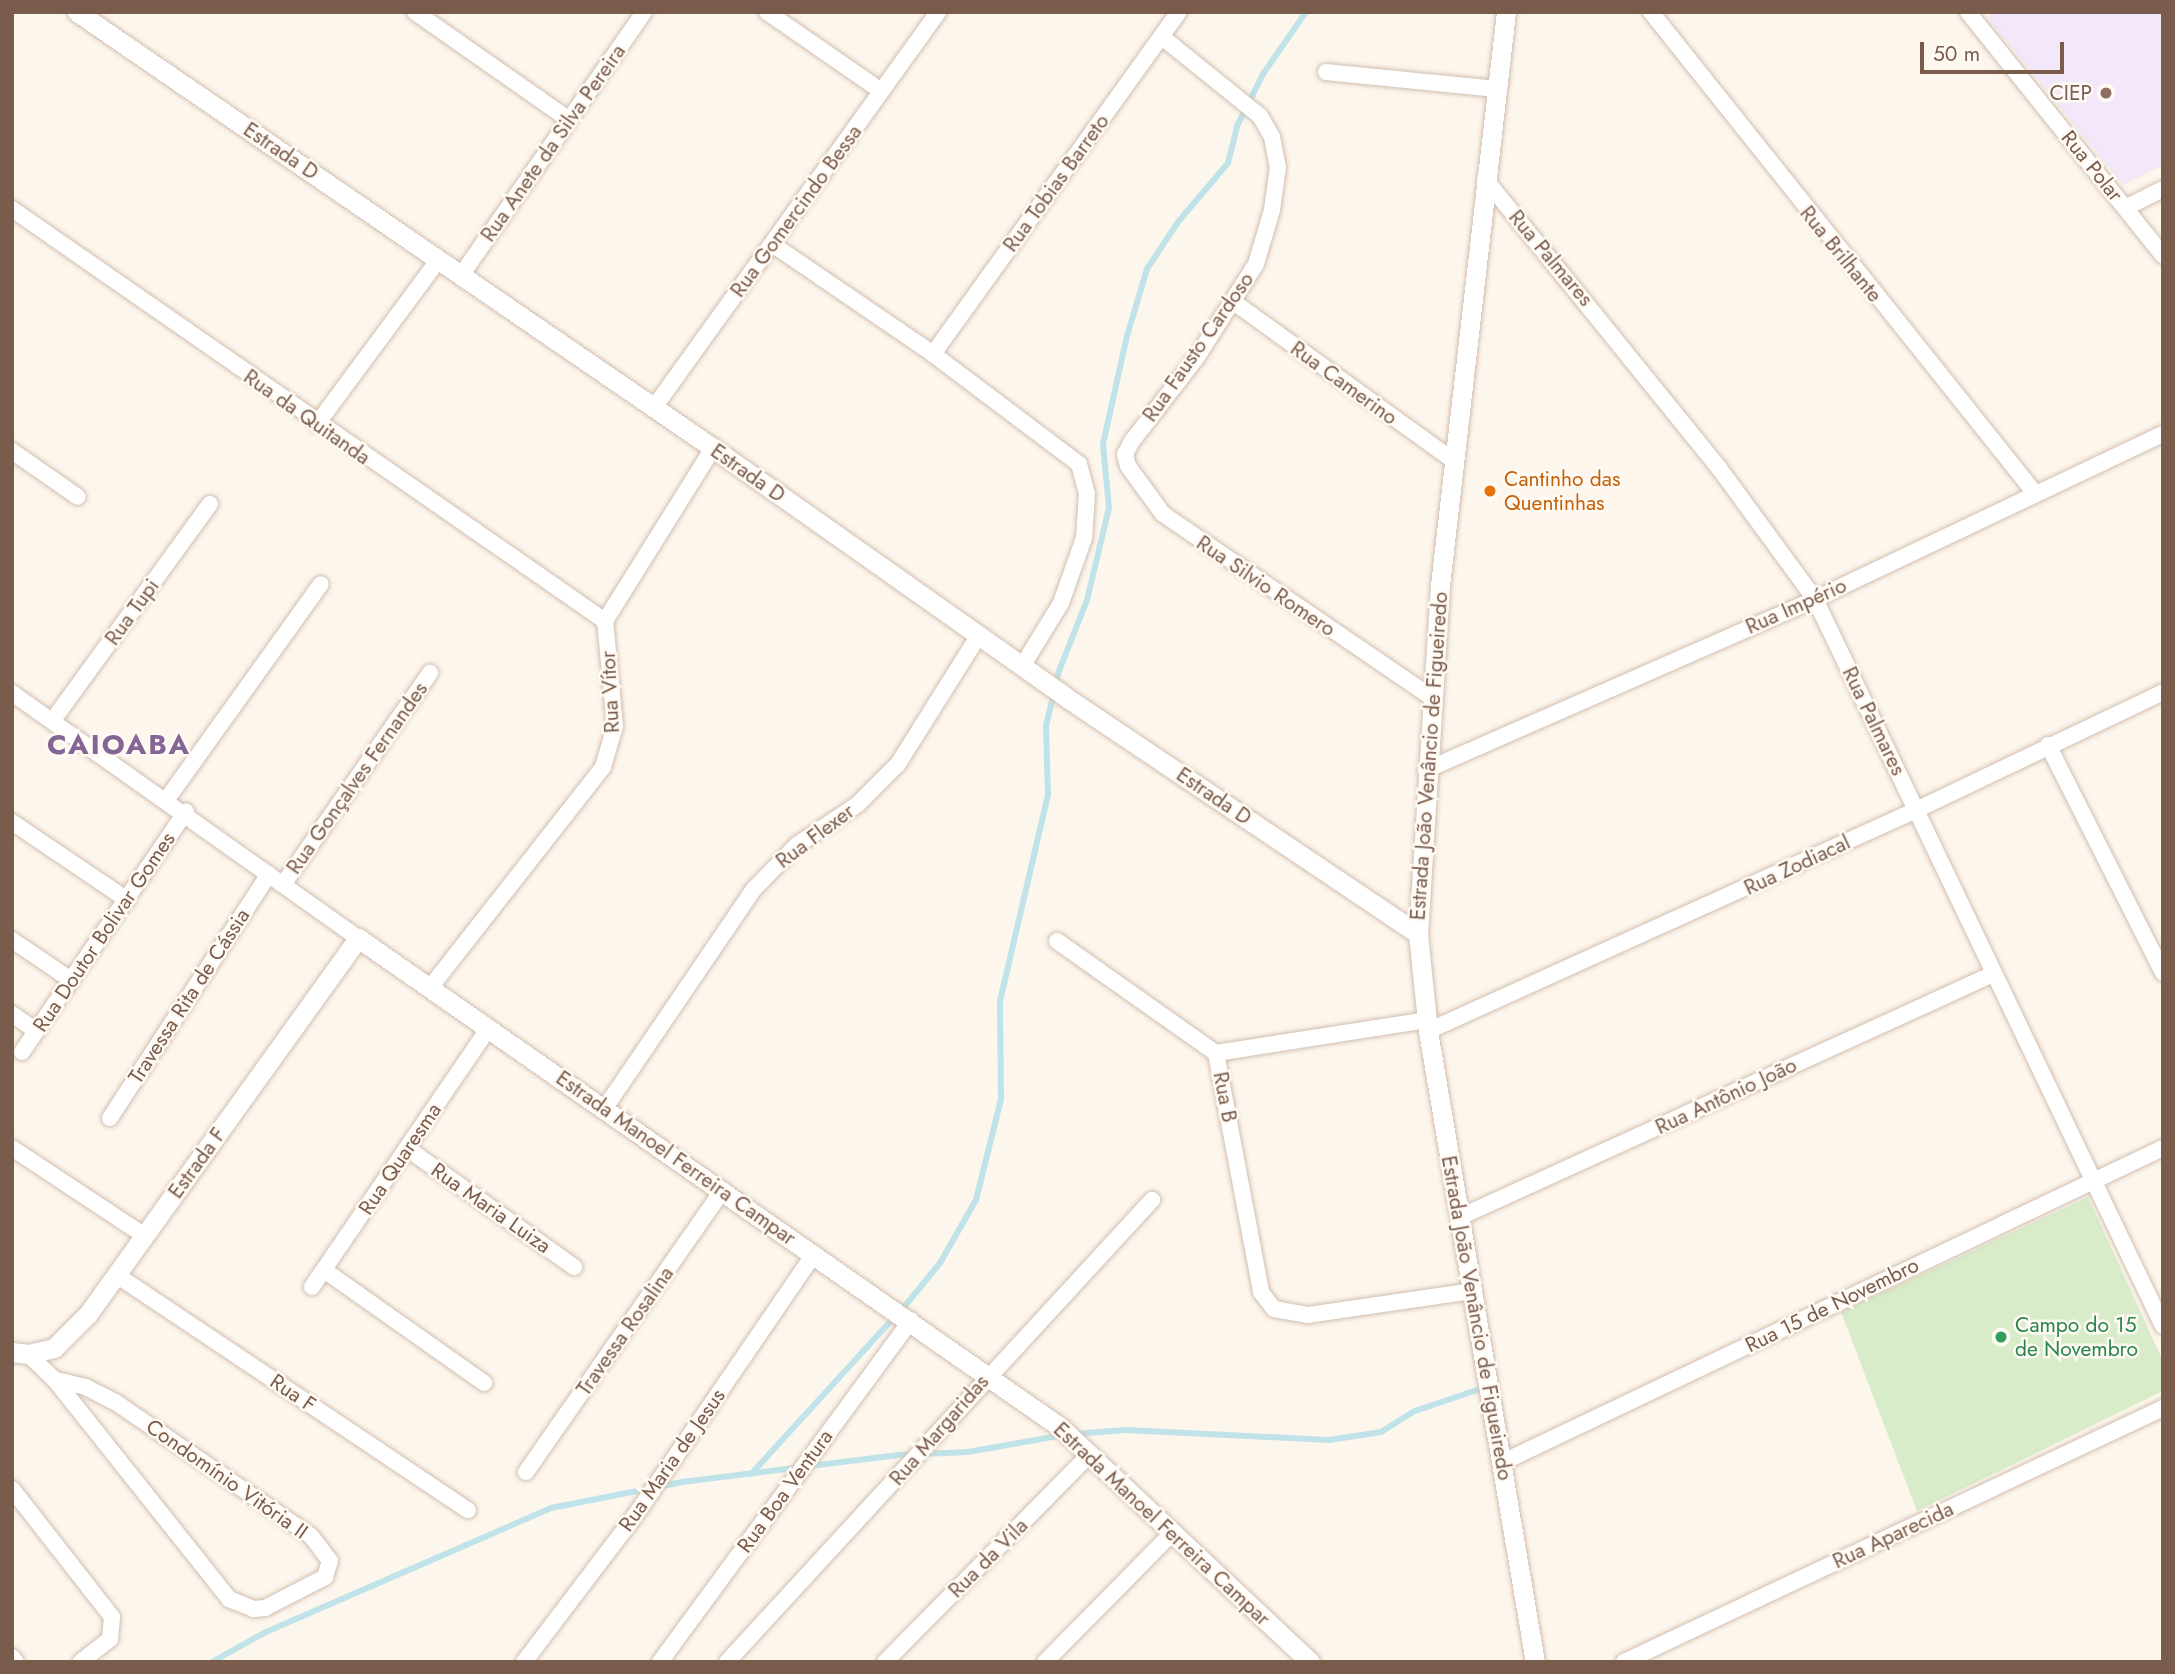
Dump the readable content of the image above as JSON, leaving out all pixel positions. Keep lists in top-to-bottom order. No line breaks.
{"streets":{"street":["Rua Anete da Silva Pereira","Estrada D","Rua Polar","Rua Tobias Barreto","Rua Gomercindo Bessa","Rua Brilhante","Rua Palmares","Rua Fausto Cardoso","Rua Camerino","Rua da Quitanda","Rua Silvio Romero","Rua Império","Rua Tupi","Rua Vítor","Estrada João Venâncio de Figueiredo","Rua Gonçalves Fernandes","Rua Flexer","Rua Zodiacal","Rua Doutor Bolivar Gomes","Travessa Rita de Cássia","Rua Antônio João","Rua B","Estrada Manoel Ferreira Campar","Rua Quaresma","Estrada F","Rua Maria Luiza","Rua 15 de Novembro","Travessa Rosalina","Rua F","Rua Margaridas","Rua Maria de Jesus","Condomínio Vitória II","Rua Boa Ventura","Rua Aparecida","Rua da Vila"]},"crossings":[["Rua Anete da Silva Pereira","Estrada D"],["Estrada D","Rua Gomercindo Bessa"],["Estrada D","Rua Vítor"],["Estrada D","Estrada João Venâncio de Figueiredo"],["Estrada D","Rua Flexer"],["Rua Tobias Barreto","Rua Fausto Cardoso"],["Rua Brilhante","Rua Império"],["Rua Palmares","Rua Império"],["Rua Palmares","Estrada João Venâncio de Figueiredo"],["Rua Palmares","Rua Zodiacal"],["Rua Palmares","Rua Antônio João"],["Rua Palmares","Rua 15 de Novembro"],["Rua Fausto Cardoso","Rua Camerino"],["Rua Fausto Cardoso","Rua Silvio Romero"],["Rua Camerino","Estrada João Venâncio de Figueiredo"],["Rua da Quitanda","Rua Vítor"],["Rua Silvio Romero","Estrada João Venâncio de Figueiredo"],["Rua Império","Estrada João Venâncio de Figueiredo"],["Rua Tupi","Estrada Manoel Ferreira Campar"],["Rua Vítor","Estrada Manoel Ferreira Campar"],["Estrada João Venâncio de Figueiredo","Rua Zodiacal"],["Estrada João Venâncio de Figueiredo","Rua Antônio João"],["Estrada João Venâncio de Figueiredo","Rua B"],["Estrada João Venâncio de Figueiredo","Rua 15 de Novembro"],["Rua Gonçalves Fernandes","Estrada Manoel Ferreira Campar"],["Rua Flexer","Estrada Manoel Ferreira Campar"],["Rua Zodiacal","Rua B"],["Rua Doutor Bolivar Gomes","Estrada Manoel Ferreira Campar"],["Travessa Rita de Cássia","Estrada Manoel Ferreira Campar"],["Estrada Manoel Ferreira Campar","Rua Quaresma"],["Estrada Manoel Ferreira Campar","Estrada F"],["Estrada Manoel Ferreira Campar","Travessa Rosalina"],["Estrada Manoel Ferreira Campar","Rua Margaridas"],["Estrada Manoel Ferreira Campar","Rua Maria de Jesus"],["Estrada Manoel Ferreira Campar","Rua Boa Ventura"],["Estrada Manoel Ferreira Campar","Rua da Vila"],["Rua Quaresma","Rua Maria Luiza"],["Estrada F","Rua F"],["Estrada F","Condomínio Vitória II"]],"districts":["CAIOABA"],"places":["CIEP","Cantinho das Quentinhas","Campo do 15 de Novembro"],"scale_bar":"50 m"}
